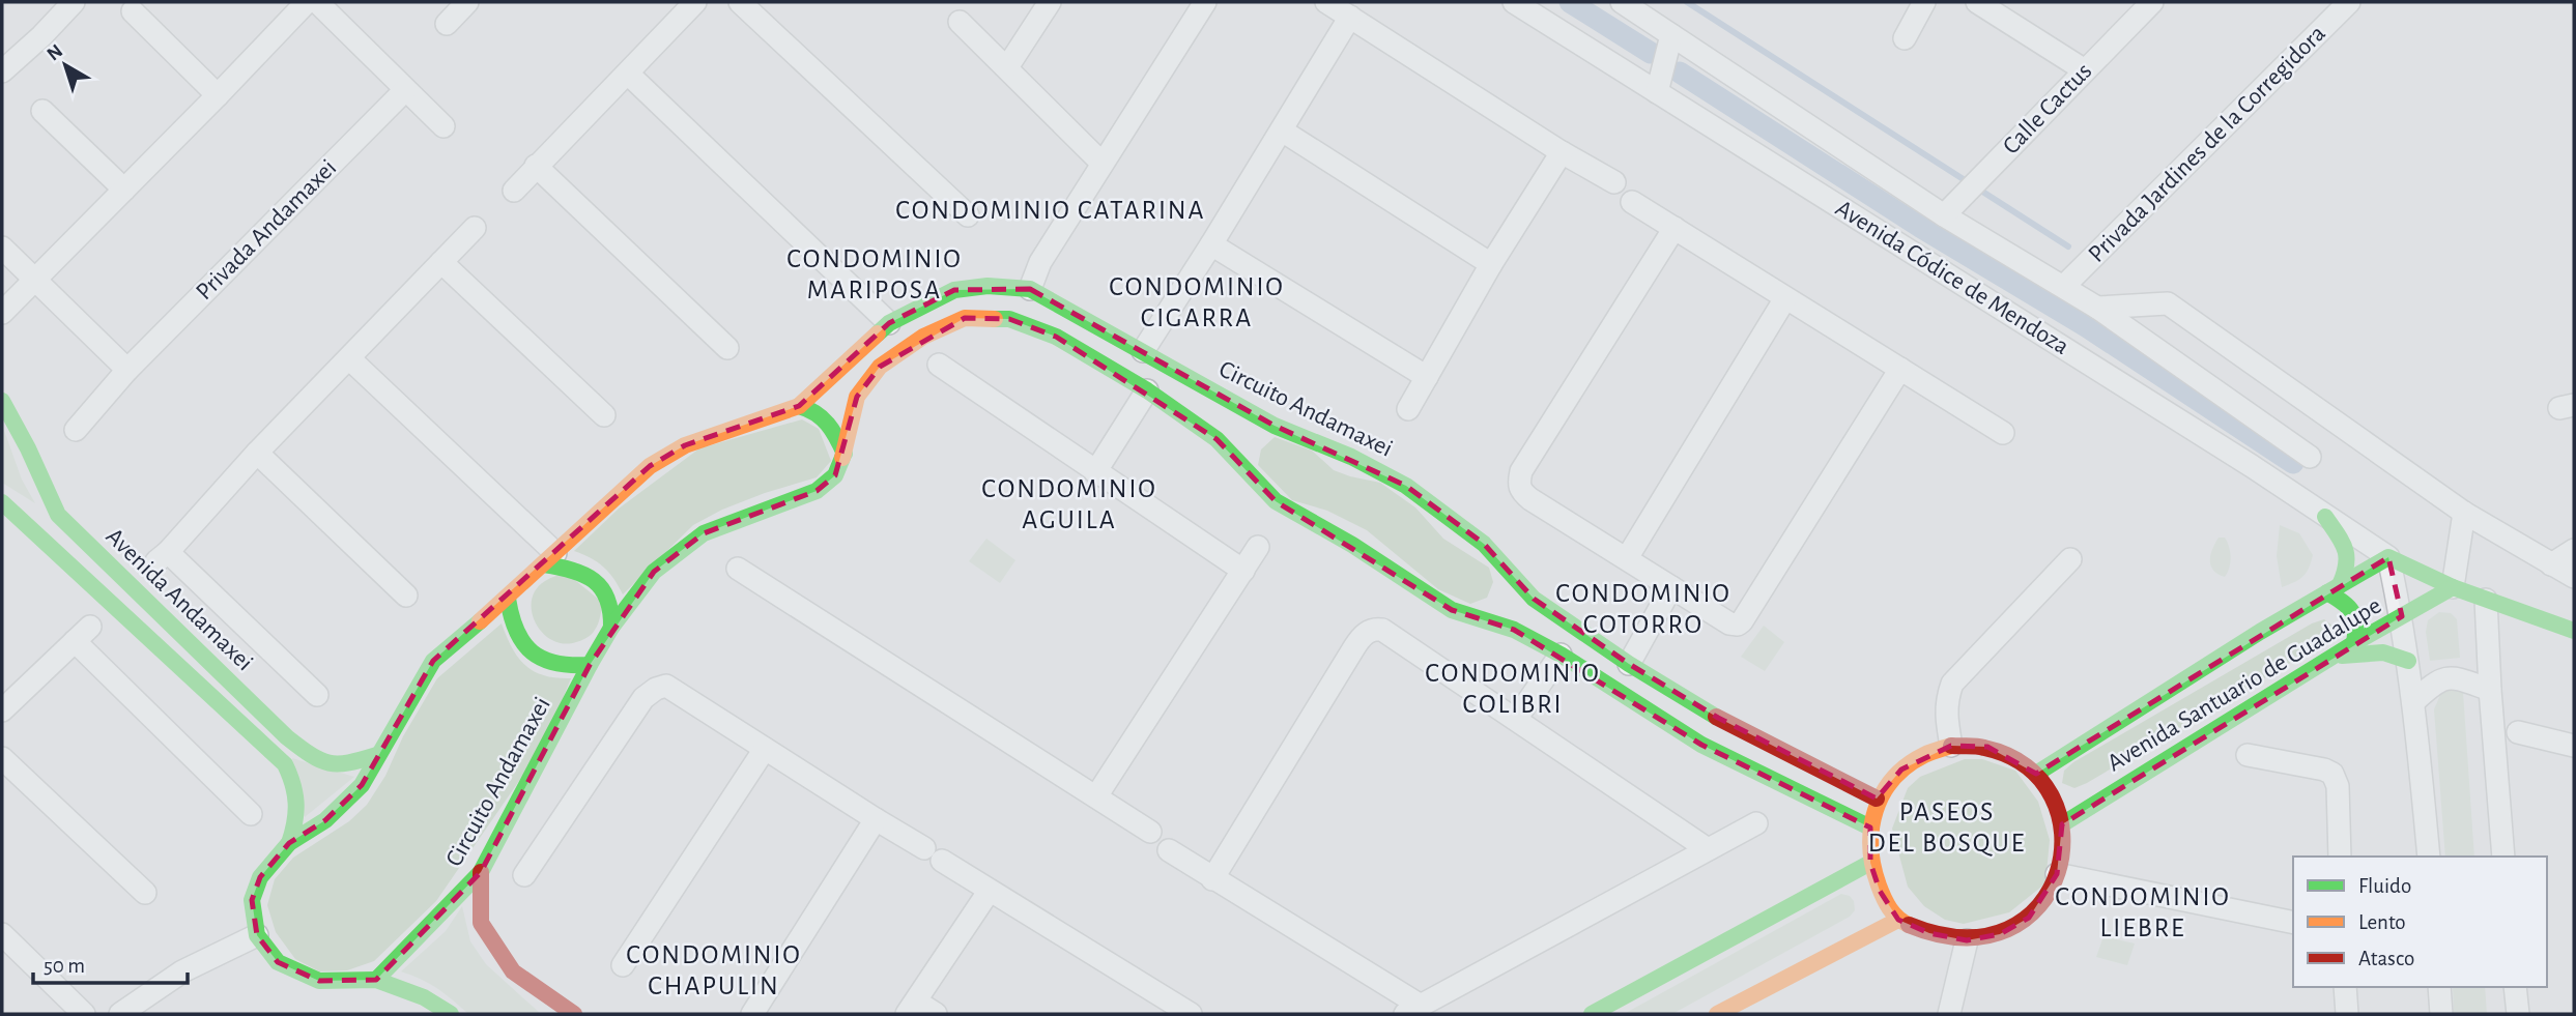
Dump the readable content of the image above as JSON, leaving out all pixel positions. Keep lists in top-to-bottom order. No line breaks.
{"streets":{"street":["Calle Cactus","Privada Jardines de la Corregidora","Privada Andamaxei","Avenida Códice de Mendoza","Circuito Andamaxei","Avenida Andamaxei","Avenida Santuario de Guadalupe"]},"crossings":[["Avenida Códice de Mendoza","Avenida Santuario de Guadalupe"],["Circuito Andamaxei","Avenida Andamaxei"],["Circuito Andamaxei","Avenida Santuario de Guadalupe"]],"districts":["CONDOMINIO CATARINA","CONDOMINIO MARIPOSA","CONDOMINIO CIGARRA","CONDOMINIO AGUILA","CONDOMINIO COTORRO","CONDOMINIO COLIBRI","PASEOS DEL BOSQUE","CONDOMINIO LIEBRE","CONDOMINIO CHAPULIN"],"legend":["Fluido","Lento","Atasco"],"scale_bar":"50 m","north":"top left"}
